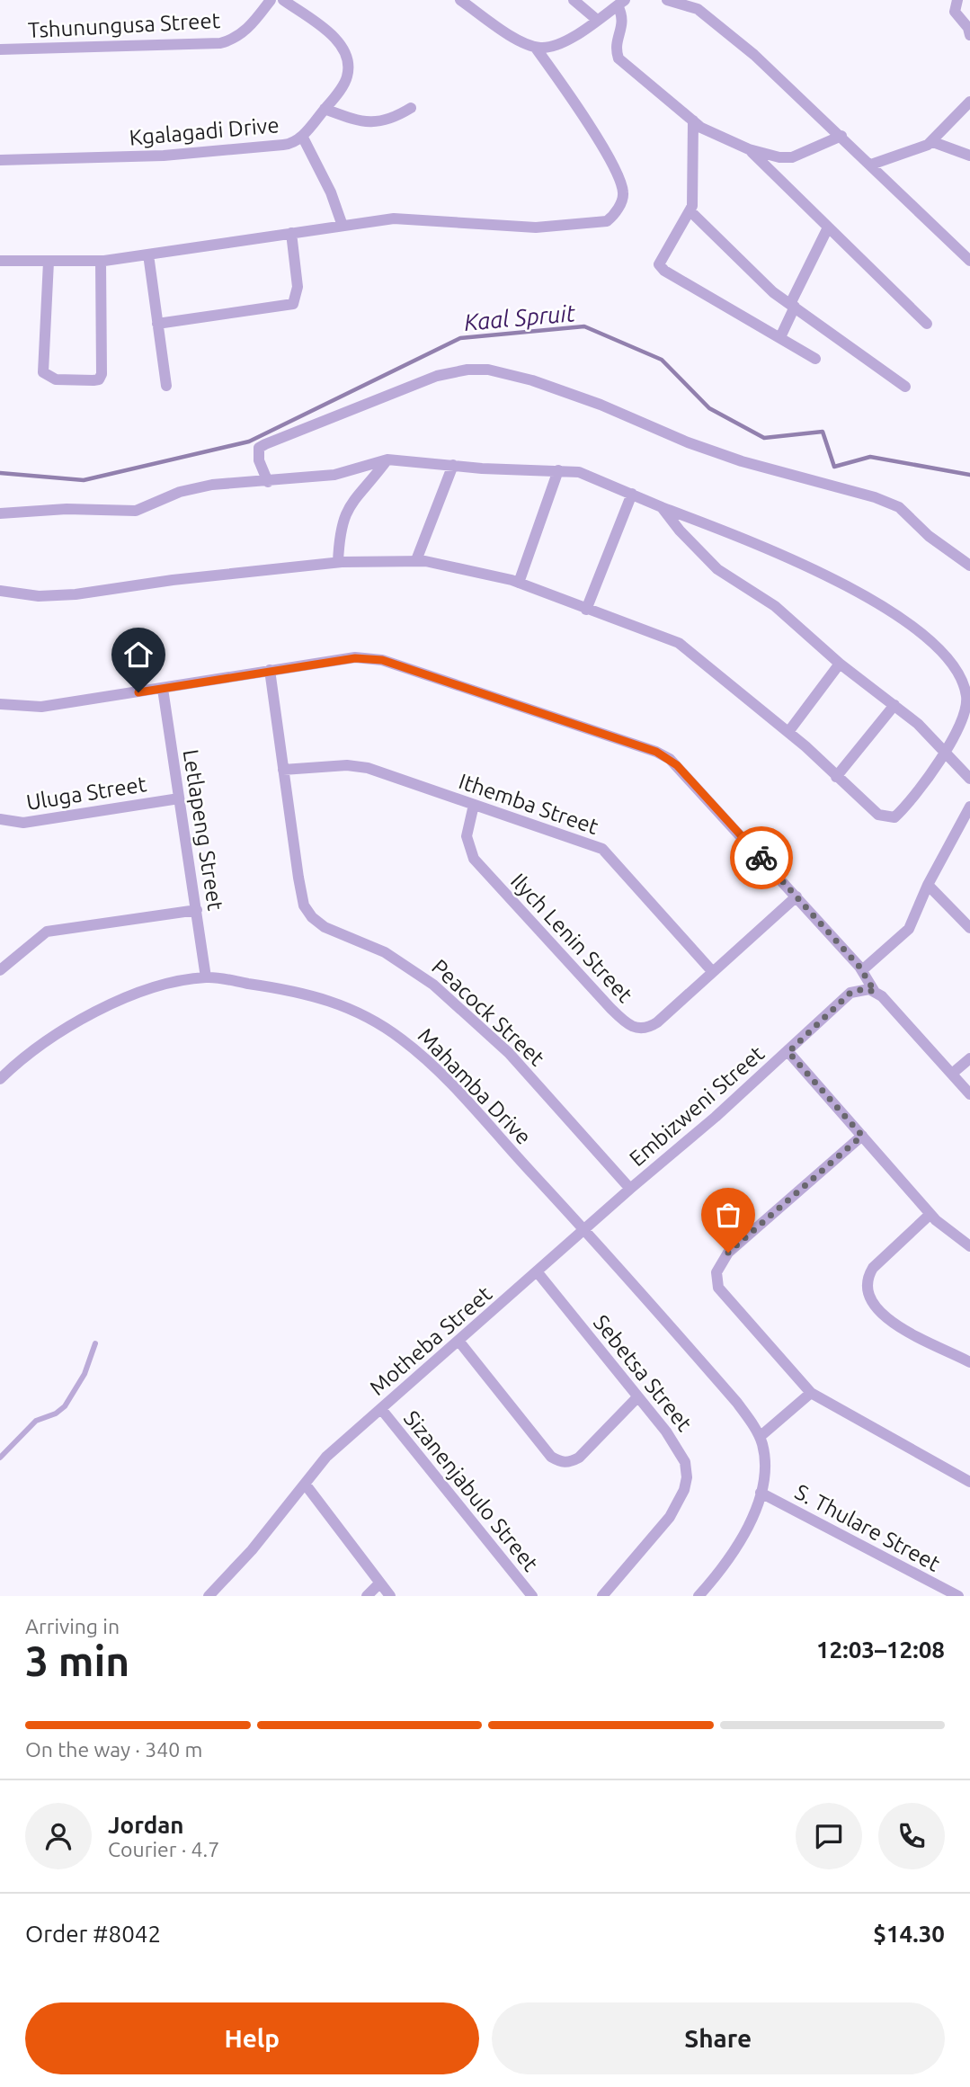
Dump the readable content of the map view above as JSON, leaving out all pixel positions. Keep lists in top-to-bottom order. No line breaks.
{"streets":{"street":["Tshunungusa Street","Kgalagadi Drive","Uluga Street","Ithemba Street","Letlapeng Street","Ilych Lenin Street","Peacock Street","Mahamba Drive","Embizweni Street","Motheba Street","Sebetsa Street","Sizanenjabulo Street","S. Thulare Street"]},"crossings":[["Uluga Street","Letlapeng Street"],["Ithemba Street","Ilych Lenin Street"],["Ithemba Street","Peacock Street"],["Letlapeng Street","Mahamba Drive"],["Peacock Street","Embizweni Street"],["Mahamba Drive","Embizweni Street"],["Mahamba Drive","Motheba Street"],["Mahamba Drive","S. Thulare Street"],["Embizweni Street","Motheba Street"],["Motheba Street","Sebetsa Street"],["Motheba Street","Sizanenjabulo Street"]],"water":["Kaal Spruit"],"page":{"heading":["3 min","Arriving in","12:03–12:08"],"panel":["Jordan","Courier · 4.7","Order #8042","$14.30"],"bar":"On the way · 340 m","buttons":["Help","Share"]}}
